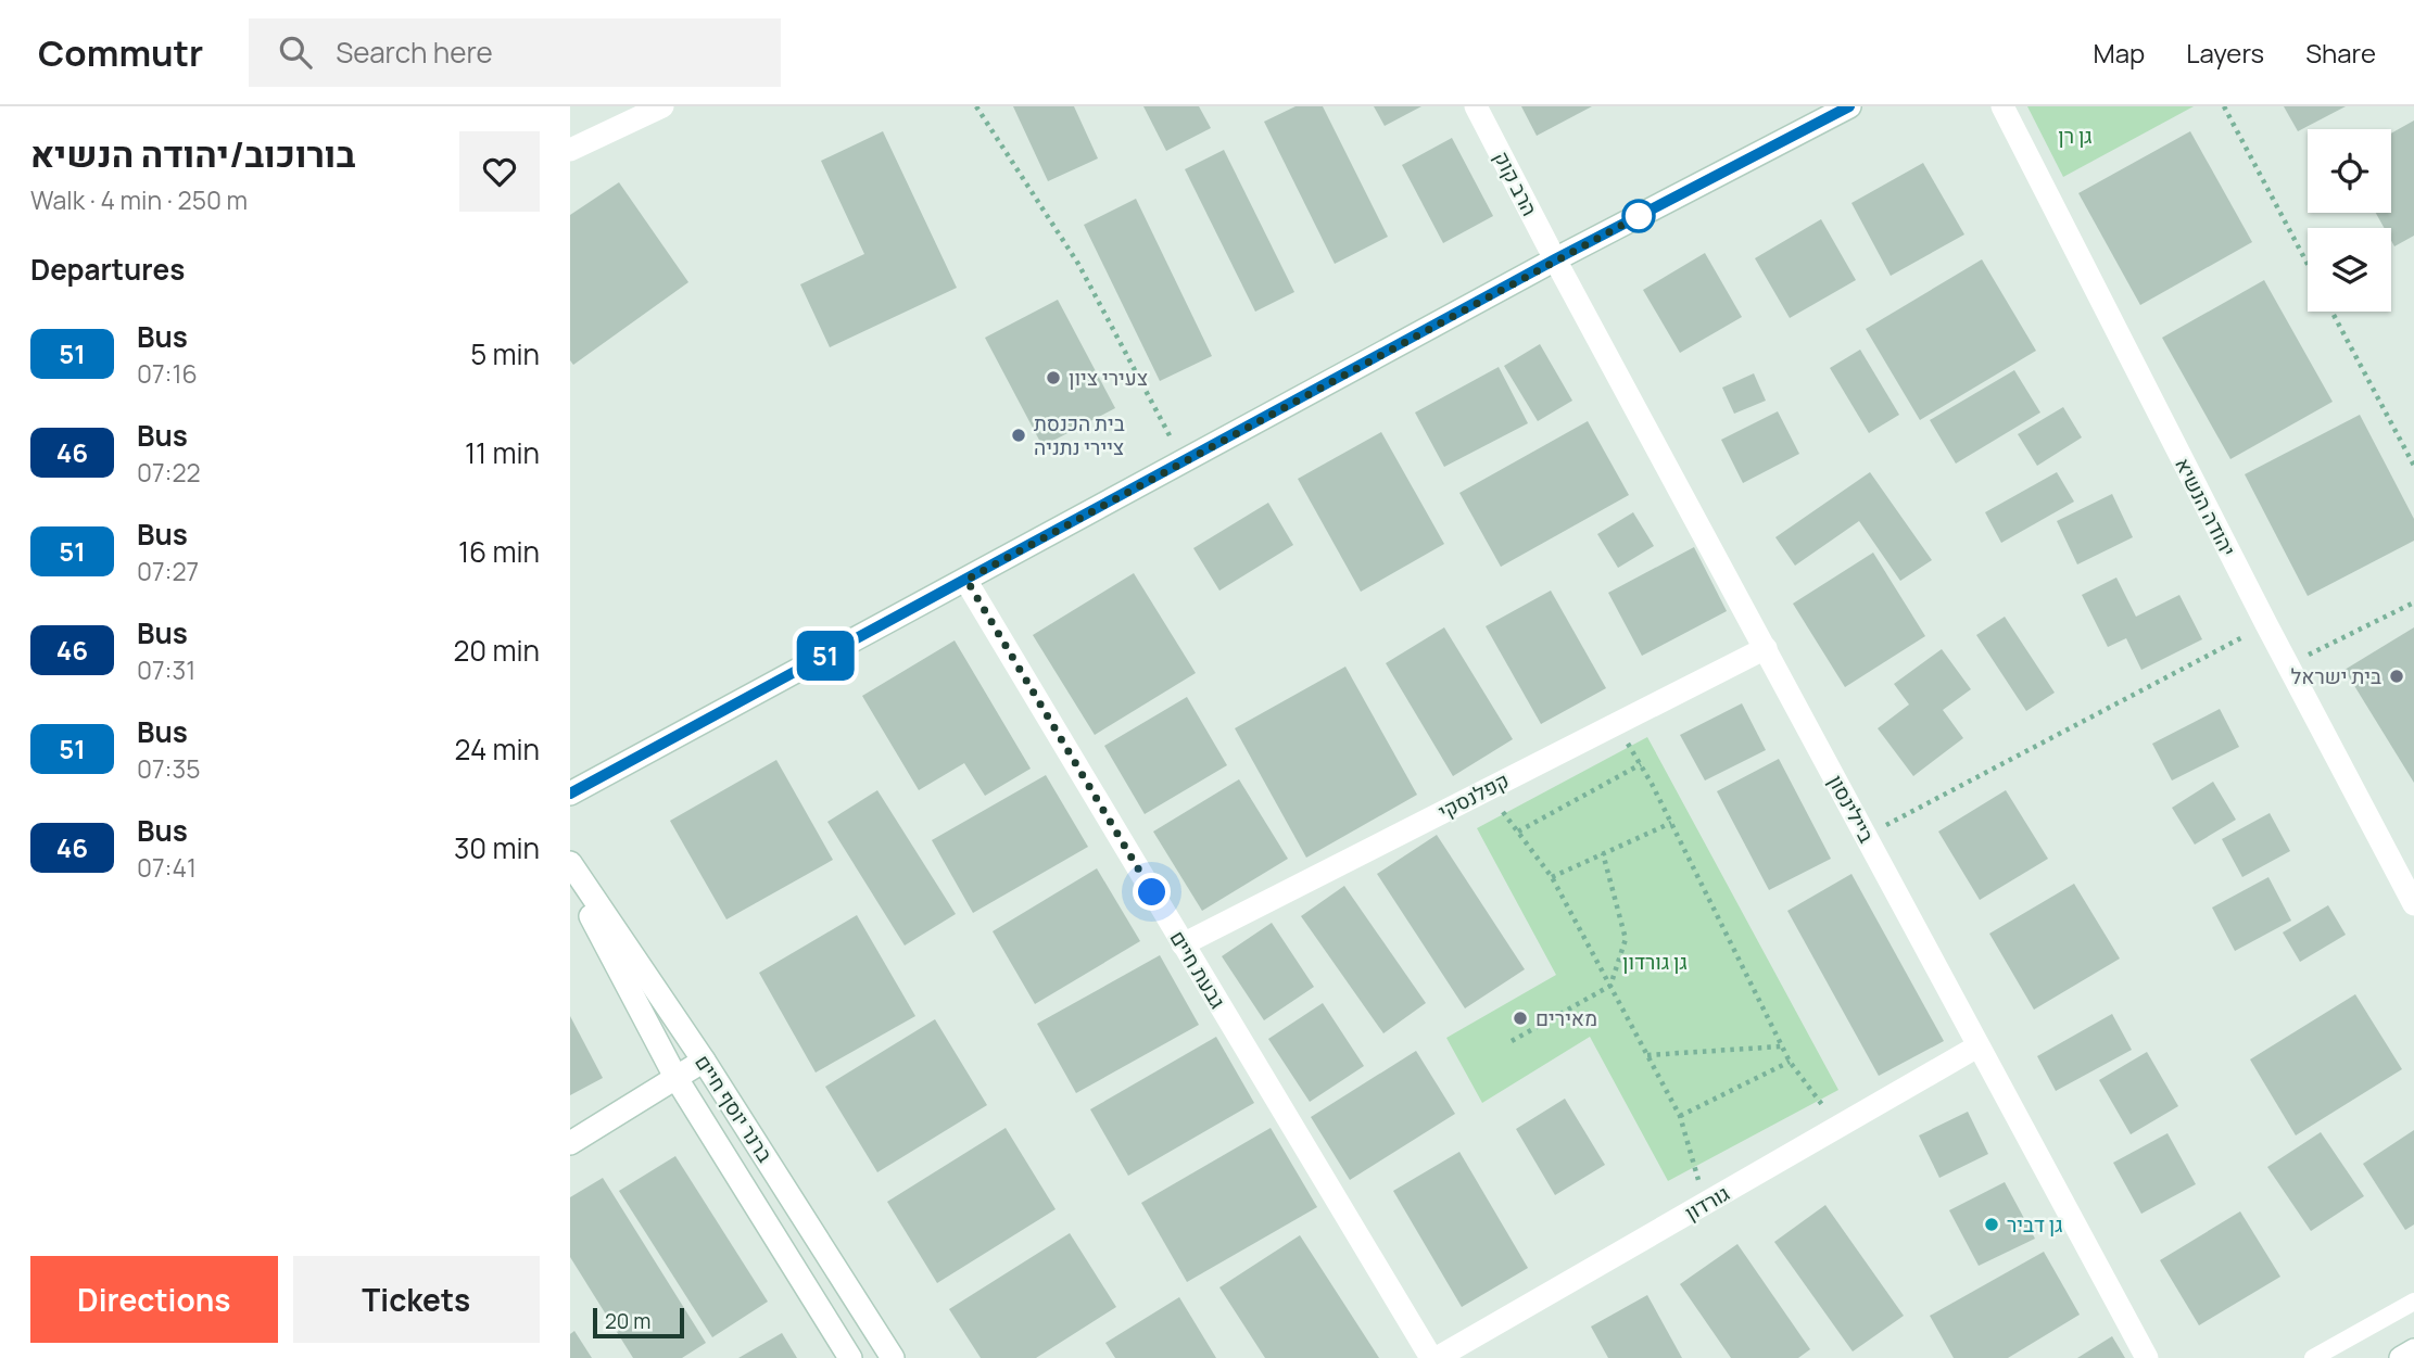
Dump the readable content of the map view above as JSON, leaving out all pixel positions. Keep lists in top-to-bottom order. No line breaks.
{"streets":{"street":["הרב קוק","יהודה הנשיא","קפלנסקי","ביילינסון","גבעת חיים","ברנר יוסף חיים","גורדון"]},"crossings":[["הרב קוק","ביילינסון"],["קפלנסקי","ביילינסון"],["קפלנסקי","גבעת חיים"],["ביילינסון","גורדון"]],"parks":["גן רן","גן גורדון"],"places":["צעירי ציון","בית הכנסת ציירי נתניה","בית ישראל","מאירים","גן דביר"],"lines":["bus line 51"],"scale_bar":"20 m","page":{"header":"Commutr","search":"Search here","nav":["Map","Layers","Share"],"heading":[["בורוכוב/יהודה הנשיא","Walk · 4 min · 250 m"],"Departures"],"on_map":"51","list":[{"mark":"51","name":"Bus","note":"07:16","value":"5 min"},{"mark":"46","name":"Bus","note":"07:22","value":"11 min"},{"mark":"51","name":"Bus","note":"07:27","value":"16 min"},{"mark":"46","name":"Bus","note":"07:31","value":"20 min"},{"mark":"51","name":"Bus","note":"07:35","value":"24 min"},{"mark":"46","name":"Bus","note":"07:41","value":"30 min"}],"buttons":["Directions","Tickets"],"scale":"20 m"}}
